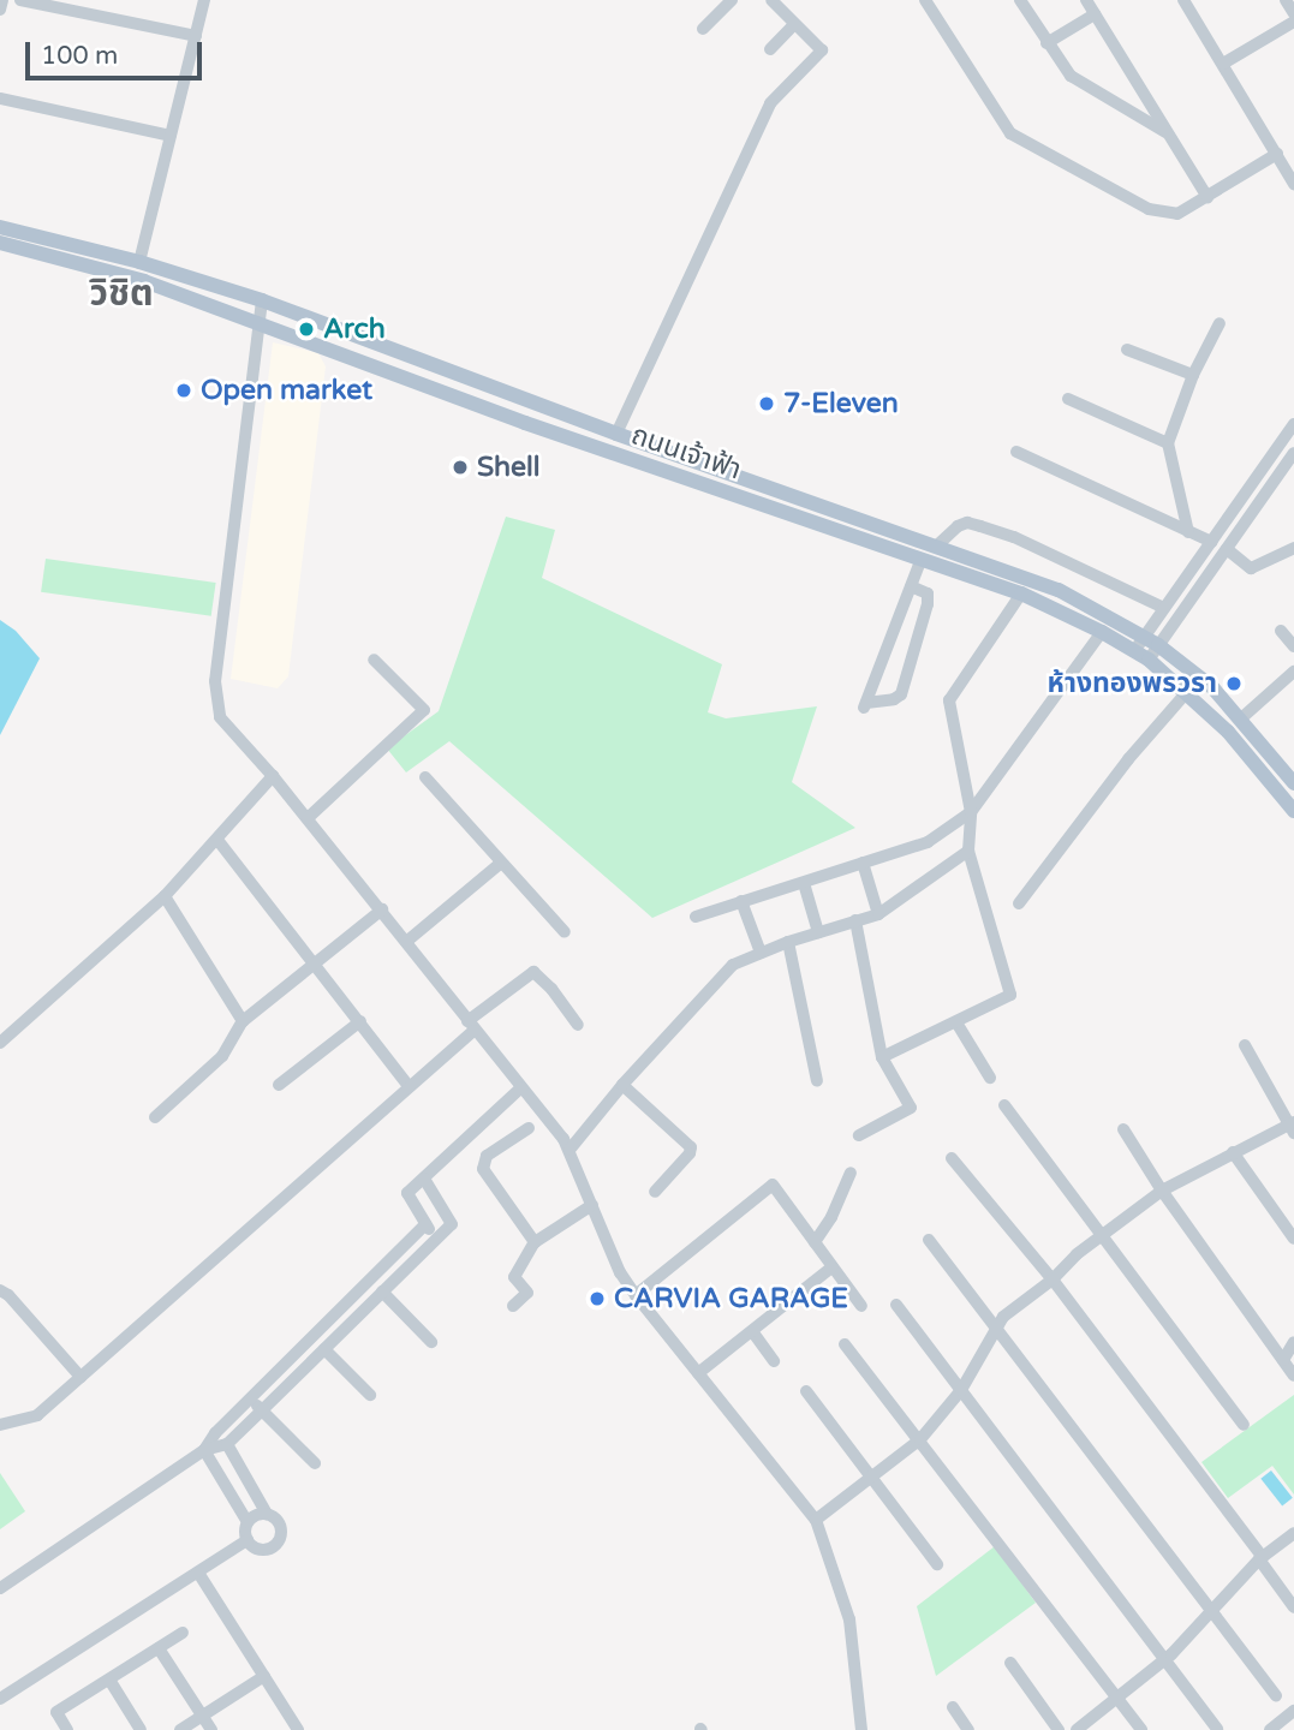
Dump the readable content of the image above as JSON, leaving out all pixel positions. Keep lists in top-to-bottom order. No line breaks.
{"streets":{"main road":["ถนนเจ้าฟ้า"]},"districts":["วิชิต"],"places":["Arch","Open market","7-Eleven","Shell","ห้างทองพรวรา","CARVIA GARAGE"],"scale_bar":"100 m"}
